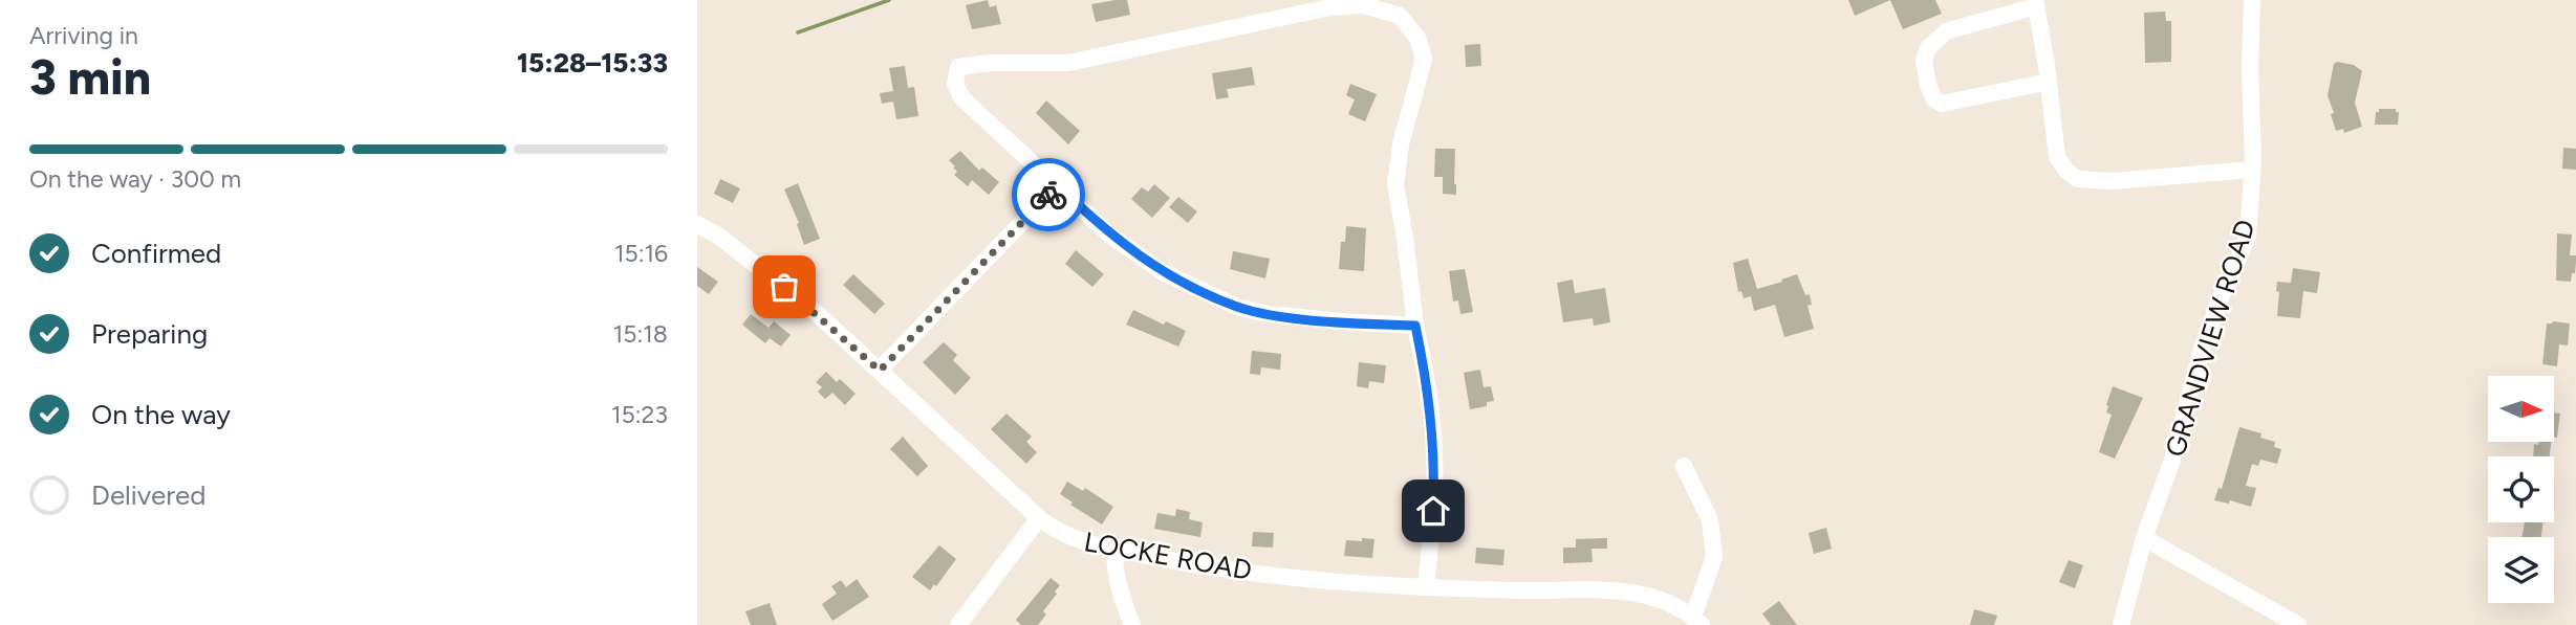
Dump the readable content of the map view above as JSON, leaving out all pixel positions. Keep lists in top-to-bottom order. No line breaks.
{"streets":{"street":["GRANDVIEW ROAD","LOCKE ROAD"]},"north":"right","page":{"heading":["3 min","Arriving in","15:28–15:33"],"bar":"On the way · 300 m","list":[["Confirmed","15:16"],["Preparing","15:18"],["On the way","15:23"],"Delivered"]}}
